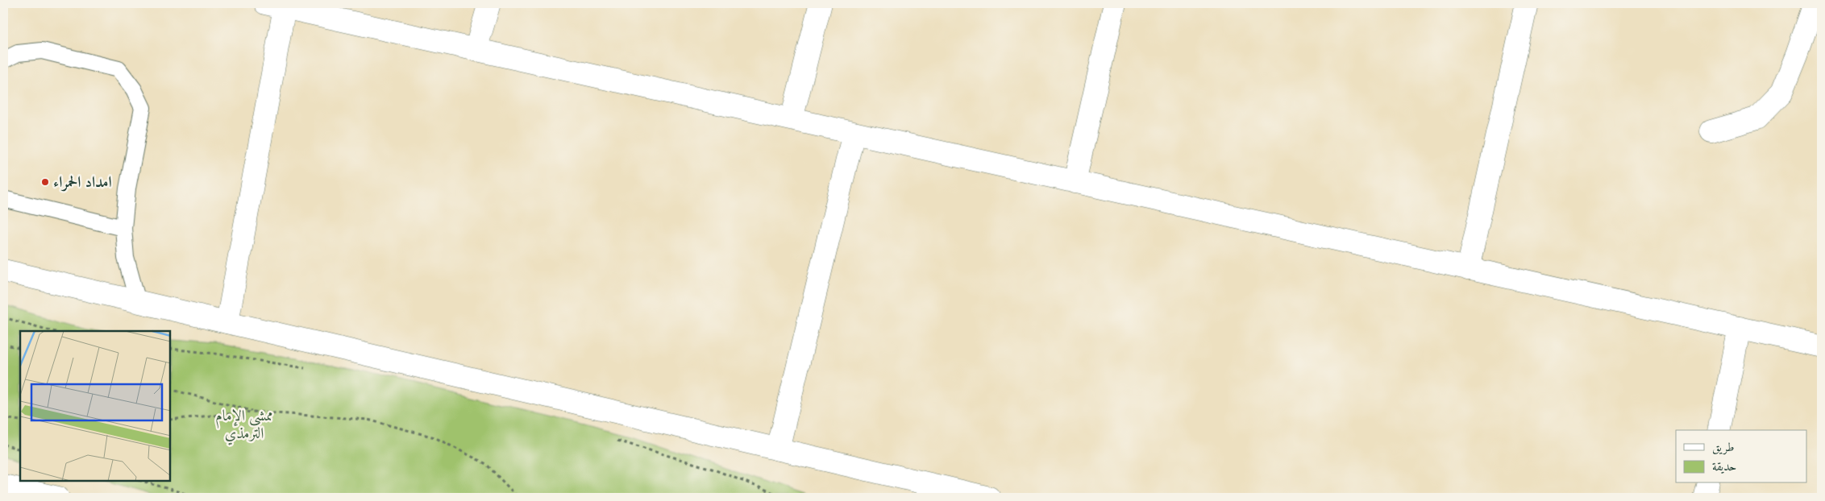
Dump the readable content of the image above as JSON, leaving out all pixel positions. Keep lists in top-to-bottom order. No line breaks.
{"parks":["ممشى الإمام الترمذي"],"places":["امداد الحمراء"],"legend":["طريق","حديقة"]}
